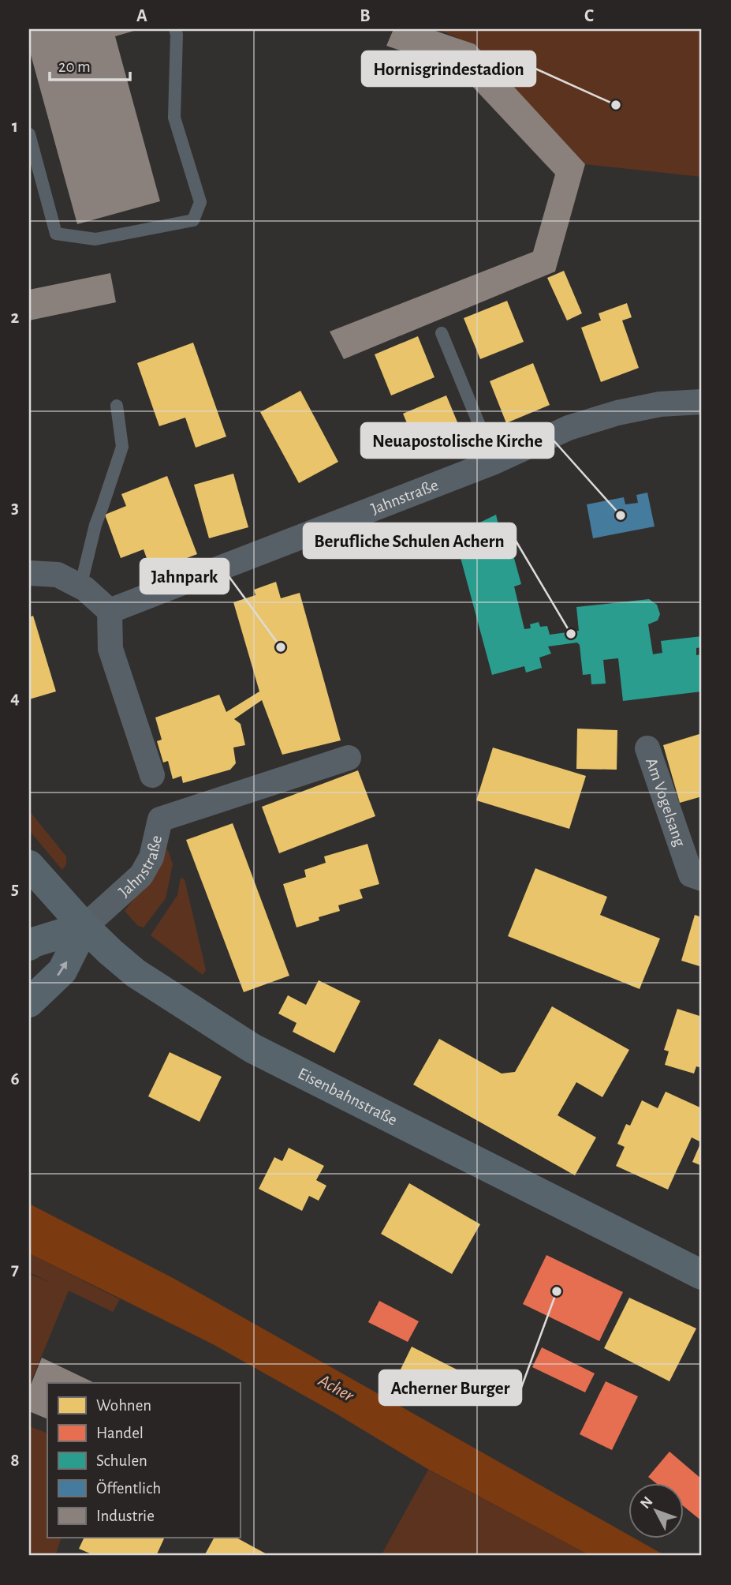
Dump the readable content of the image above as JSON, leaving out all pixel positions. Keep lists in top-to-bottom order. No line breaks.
{"streets":{"street":["Jahnstraße","Am Vogelsang","Eisenbahnstraße"]},"crossings":[["Jahnstraße","Eisenbahnstraße"]],"water":["Acher"],"places":["Hornisgrindestadion","Neuapostolische Kirche","Berufliche Schulen Achern","Jahnpark","Acherner Burger"],"legend":["Wohnen","Handel","Schulen","Öffentlich","Industrie"],"scale_bar":"20 m","north":"top left","grid":{"columns":["A","B","C"],"rows":["1","2","3","4","5","6","7","8"]}}
